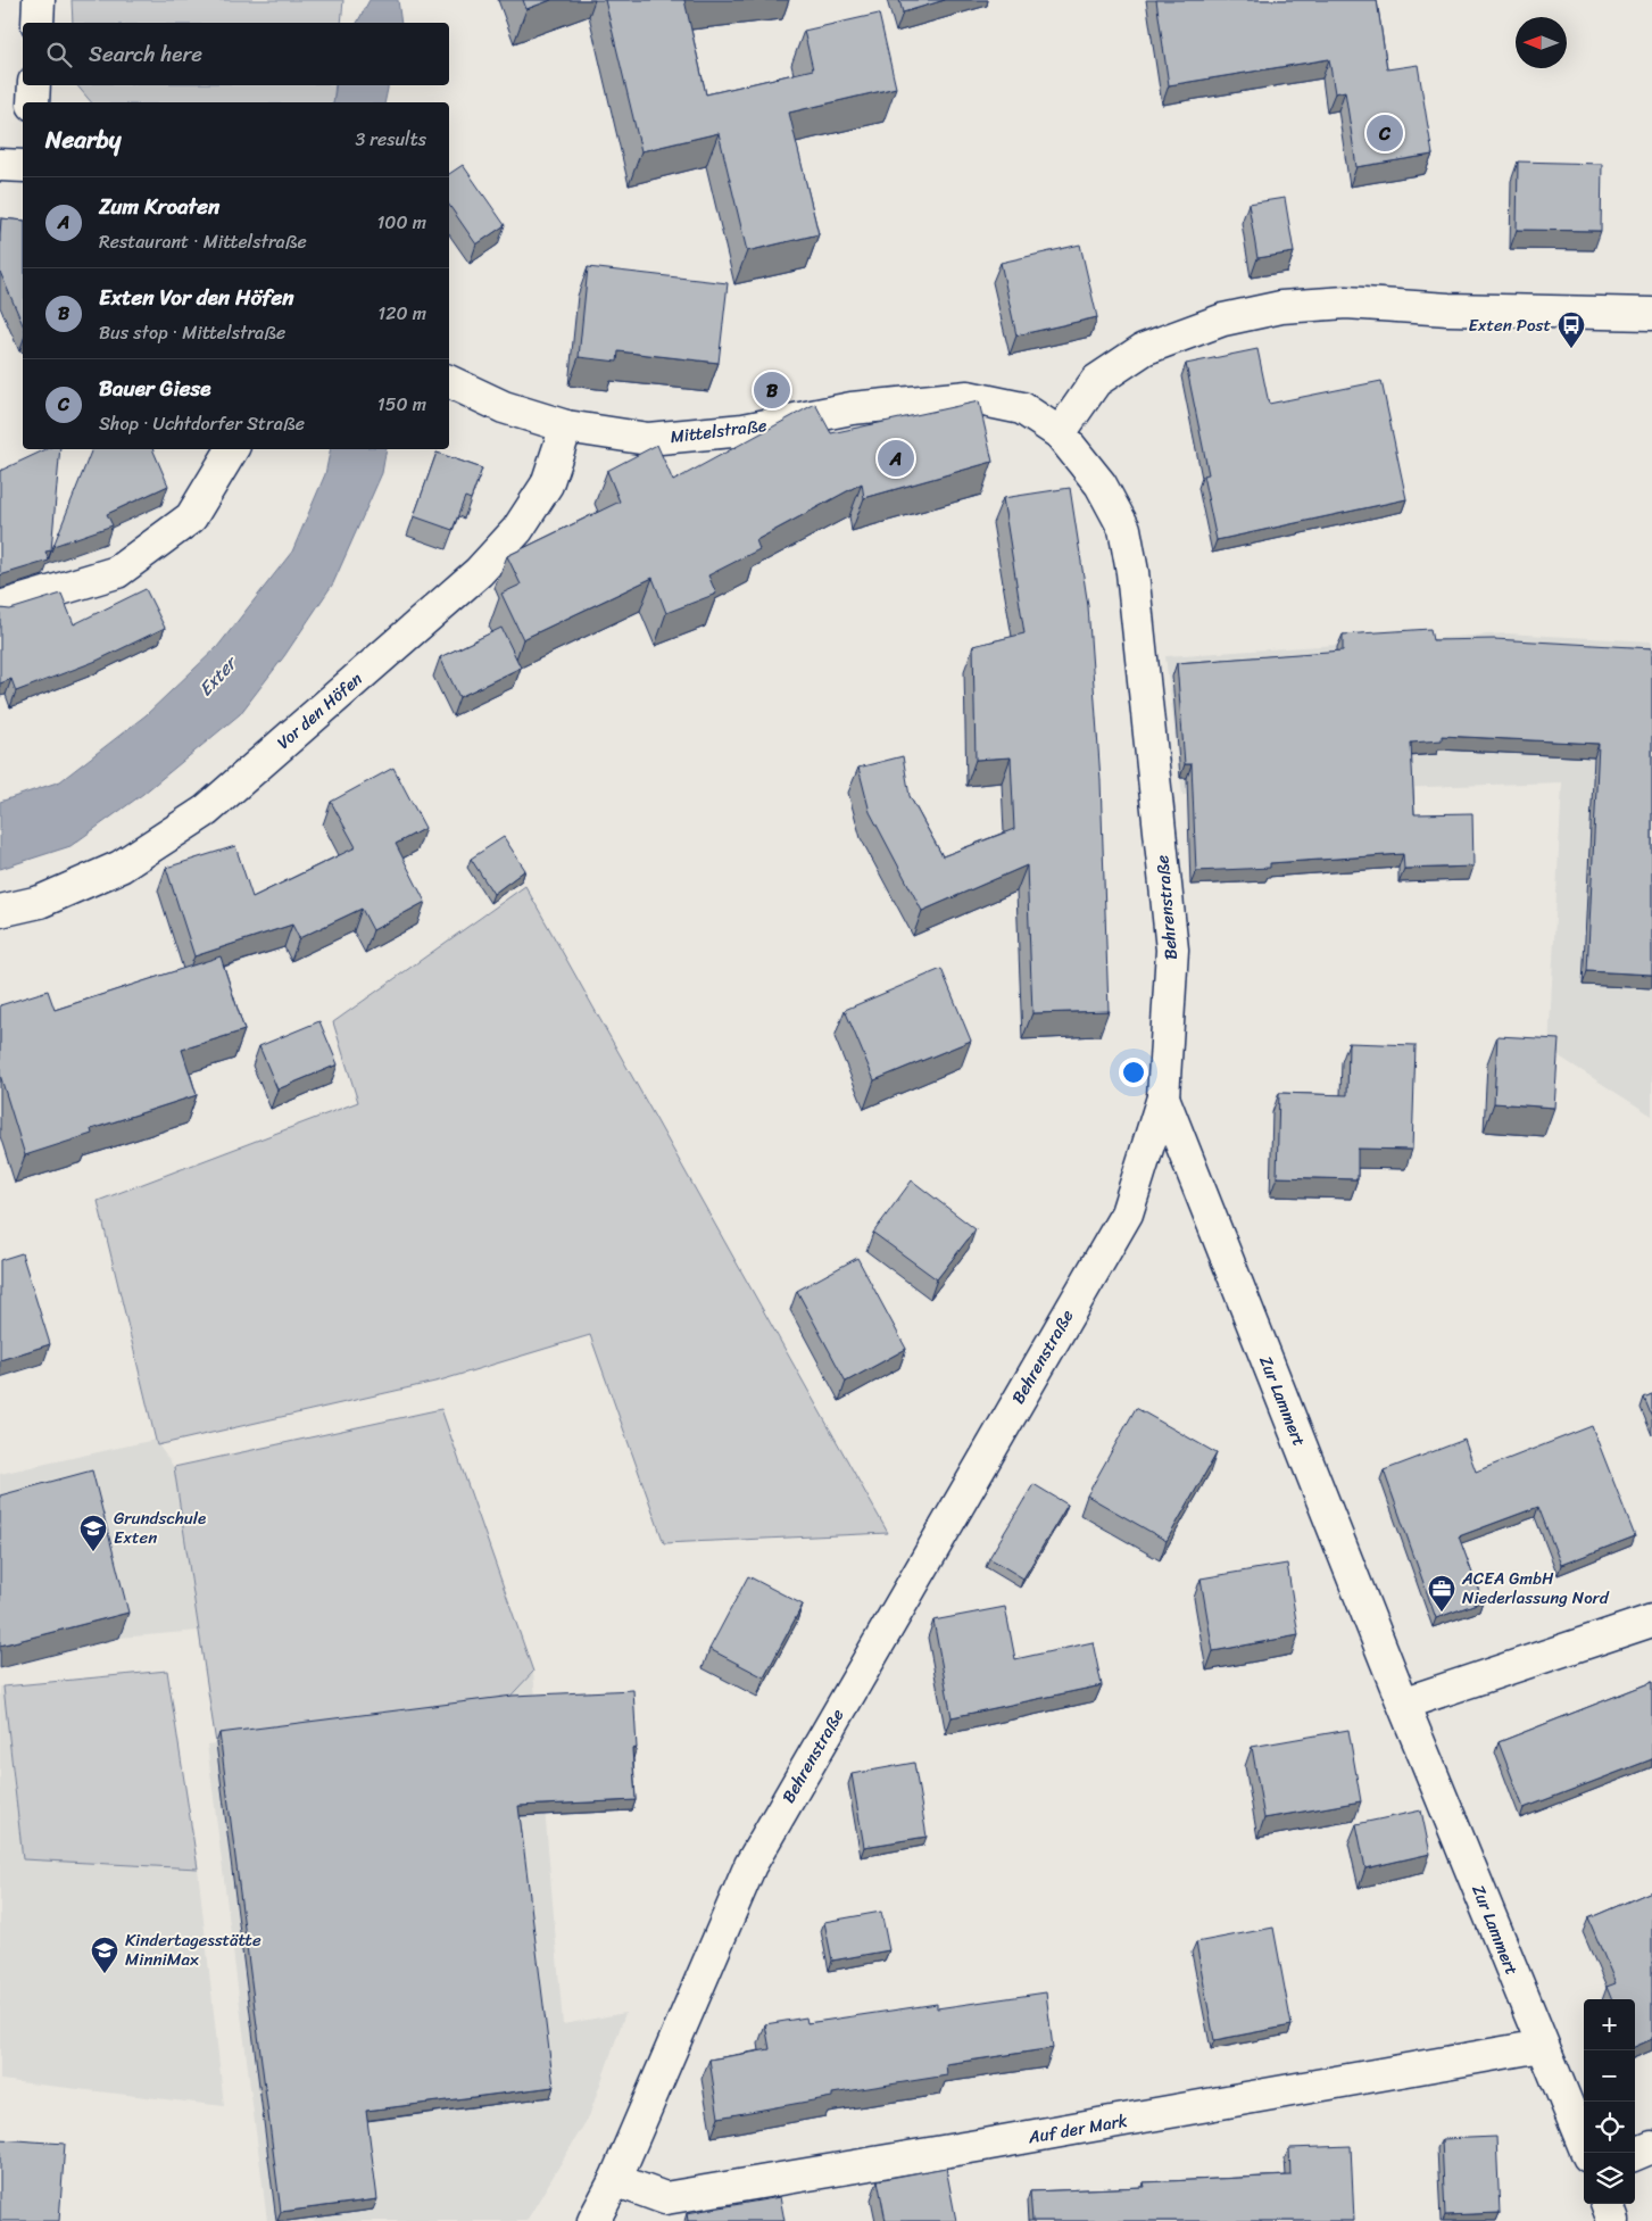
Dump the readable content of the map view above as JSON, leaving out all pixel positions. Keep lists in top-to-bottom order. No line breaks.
{"streets":{"street":["Mittelstraße","Vor den Höfen","Behrenstraße","Zur Lammert","Auf der Mark"]},"crossings":[["Mittelstraße","Vor den Höfen"],["Mittelstraße","Behrenstraße"],["Behrenstraße","Zur Lammert"],["Behrenstraße","Auf der Mark"],["Zur Lammert","Auf der Mark"]],"water":["Exter"],"places":{"bus stop":["Exten Post"],"school or university":["Grundschule Exten","Kindertagesstätte MinniMax"],"office":["ACEA GmbH Niederlassung Nord"]},"north":"left","page":{"search":"Search here","heading":["Nearby","3 results"],"pins":["C","B","A"],"list":[{"mark":"A","name":"Zum Kroaten","note":"Restaurant · Mittelstraße","value":"100 m"},{"mark":"B","name":"Exten Vor den Höfen","note":"Bus stop · Mittelstraße","value":"120 m"},{"mark":"C","name":"Bauer Giese","note":"Shop · Uchtdorfer Straße","value":"150 m"}],"map_buttons":["+","−"]}}
